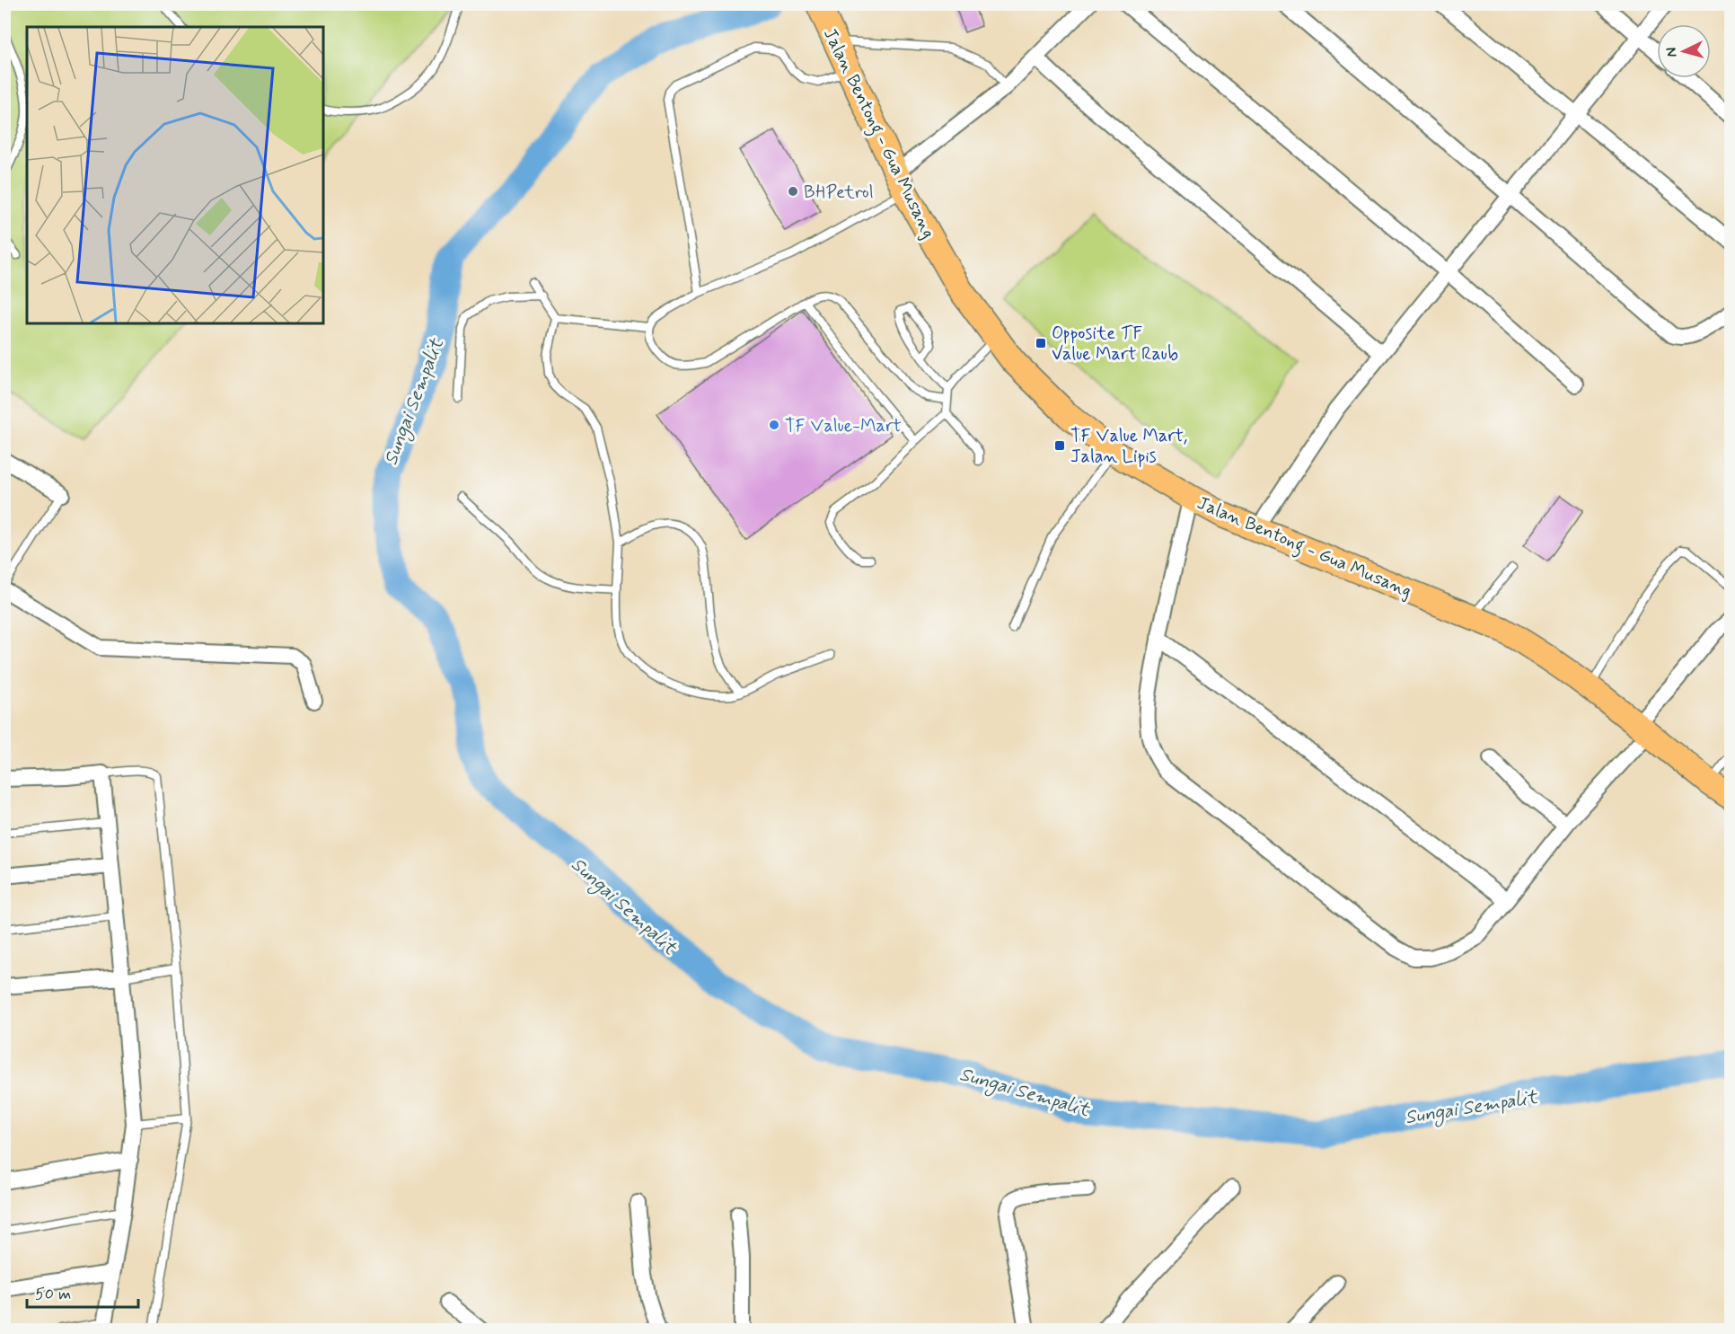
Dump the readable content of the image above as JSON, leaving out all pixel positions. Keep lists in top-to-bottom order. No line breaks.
{"streets":{"main road":["Jalan Bentong - Gua Musang"]},"water":["Sungai Sempalit"],"places":{"other":["BHPetrol","TF Value-Mart"],"transit":["Opposite TF Value Mart Raub","TF Value Mart, Jalan Lipis"]},"scale_bar":"50 m","north":"left"}
